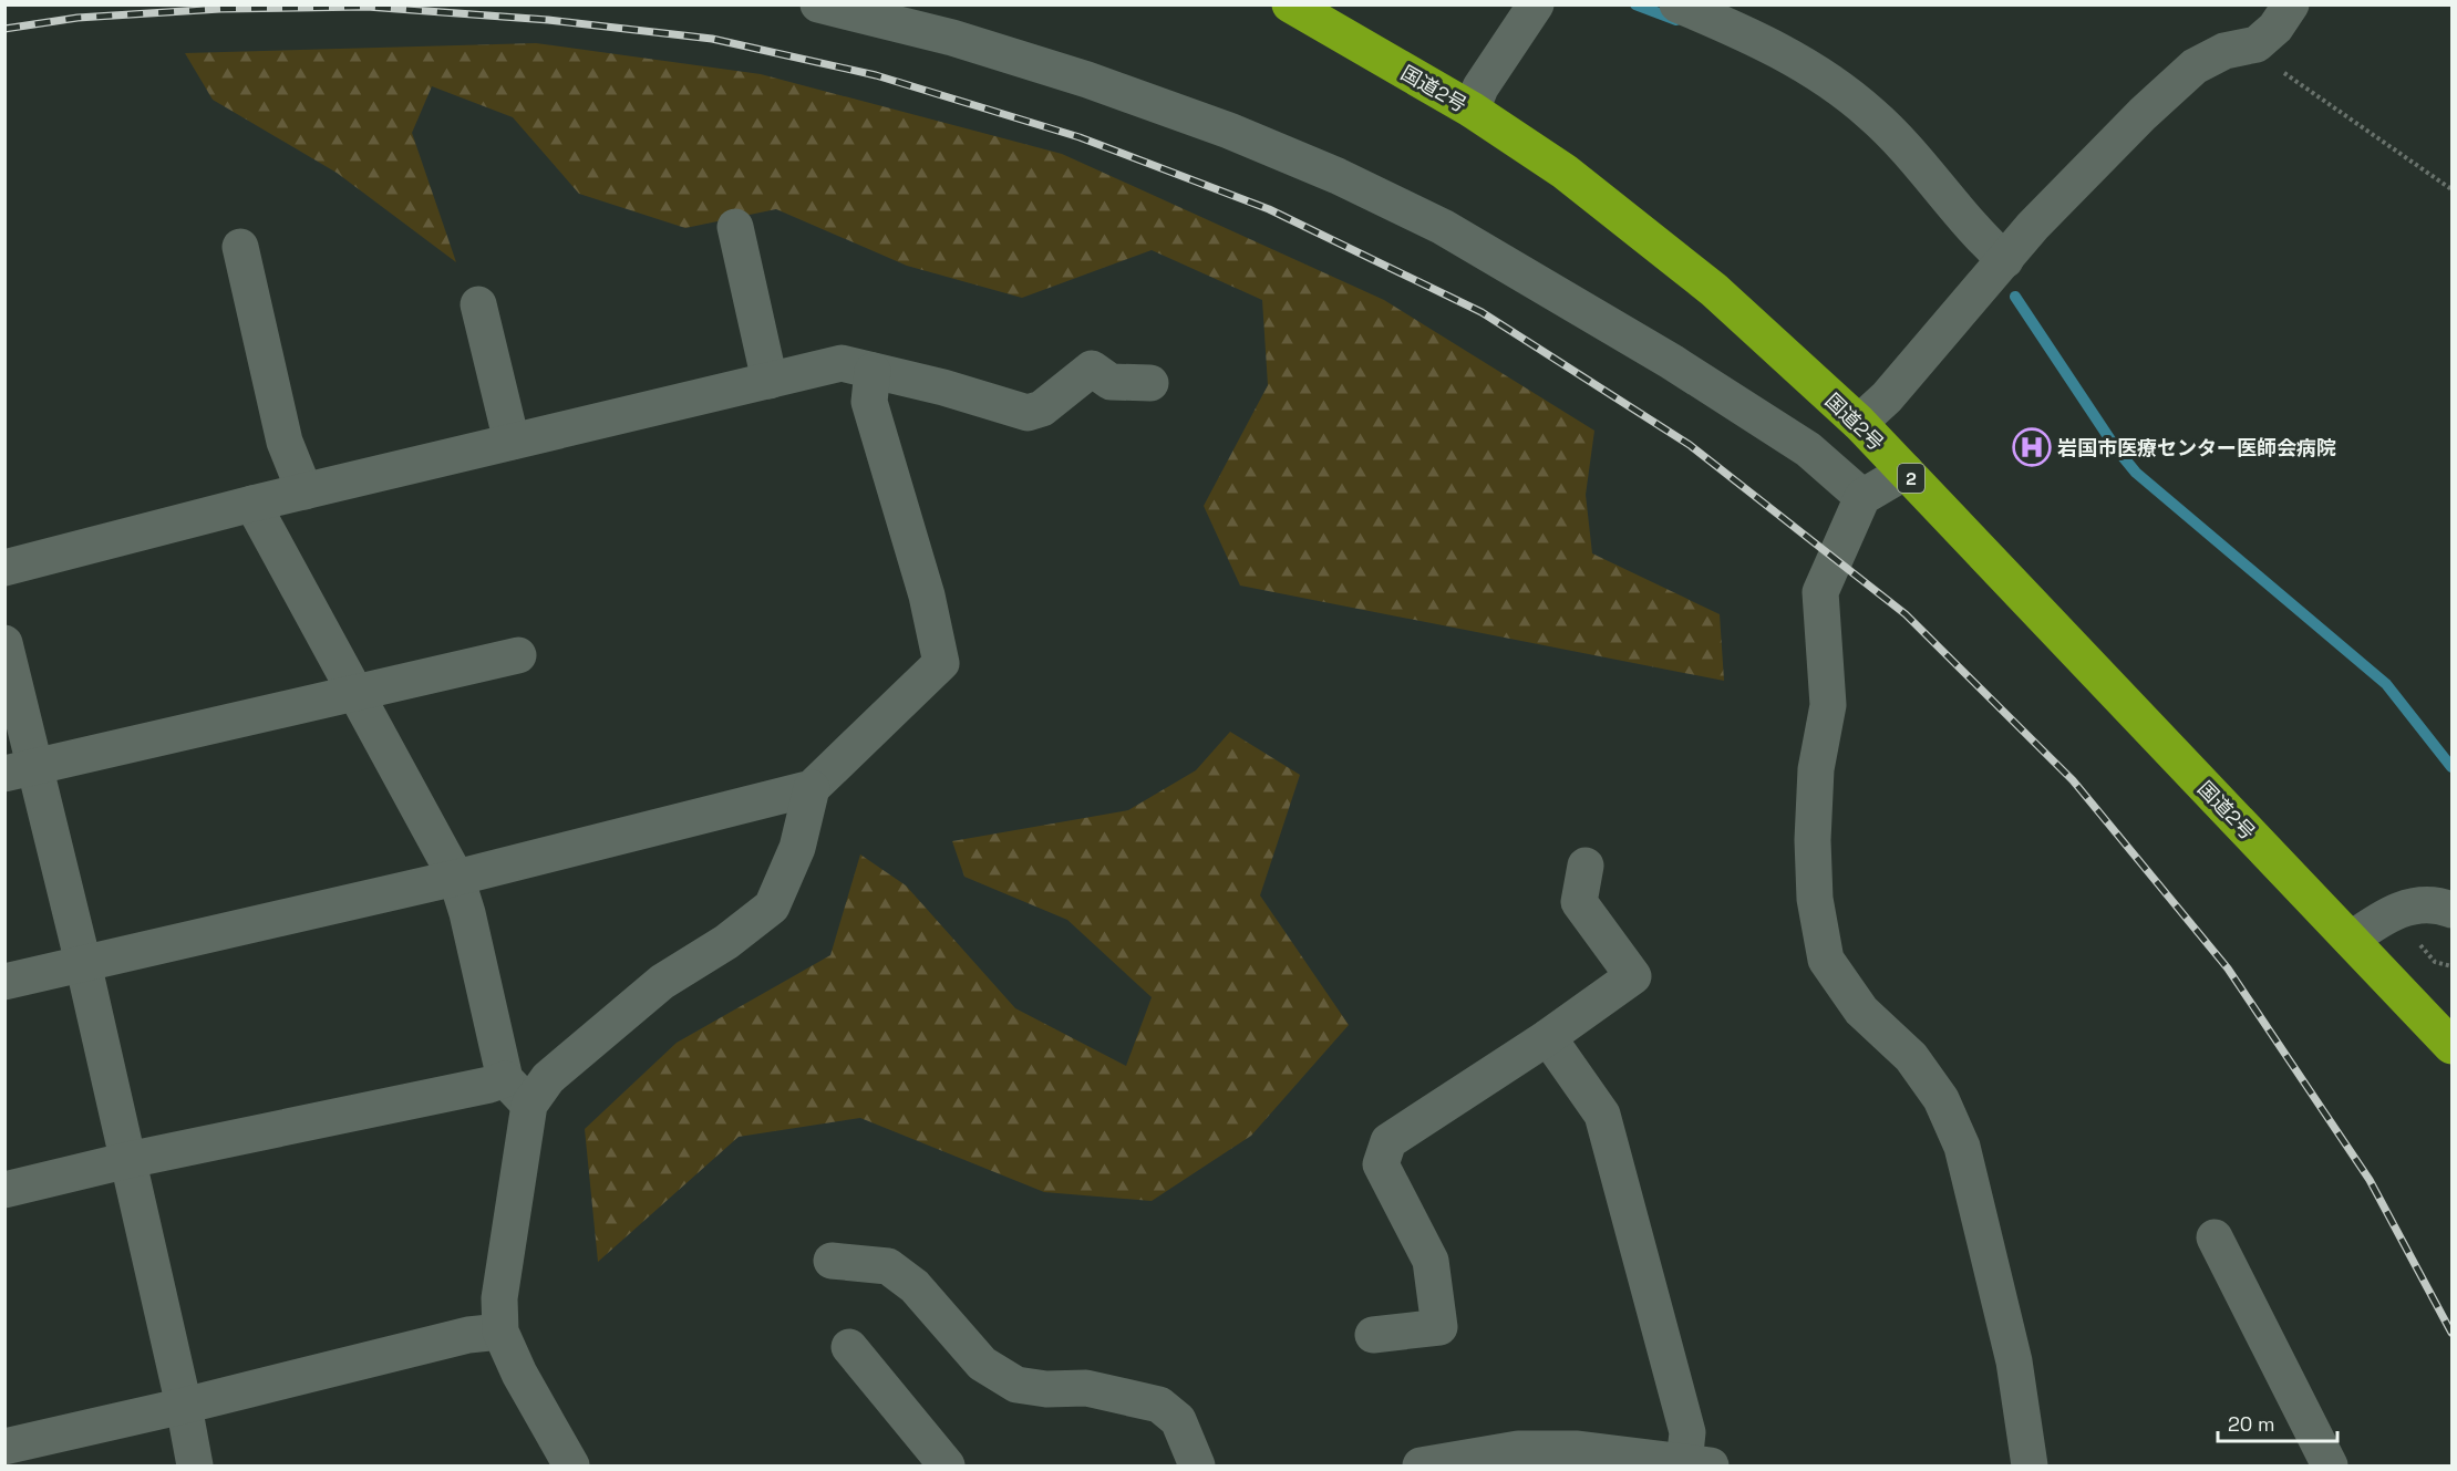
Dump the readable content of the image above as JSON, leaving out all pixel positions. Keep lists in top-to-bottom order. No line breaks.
{"streets":{"highway":["国道2号","2"]},"places":{"hospital":["岩国市医療センター医師会病院"]},"scale_bar":"20 m"}
